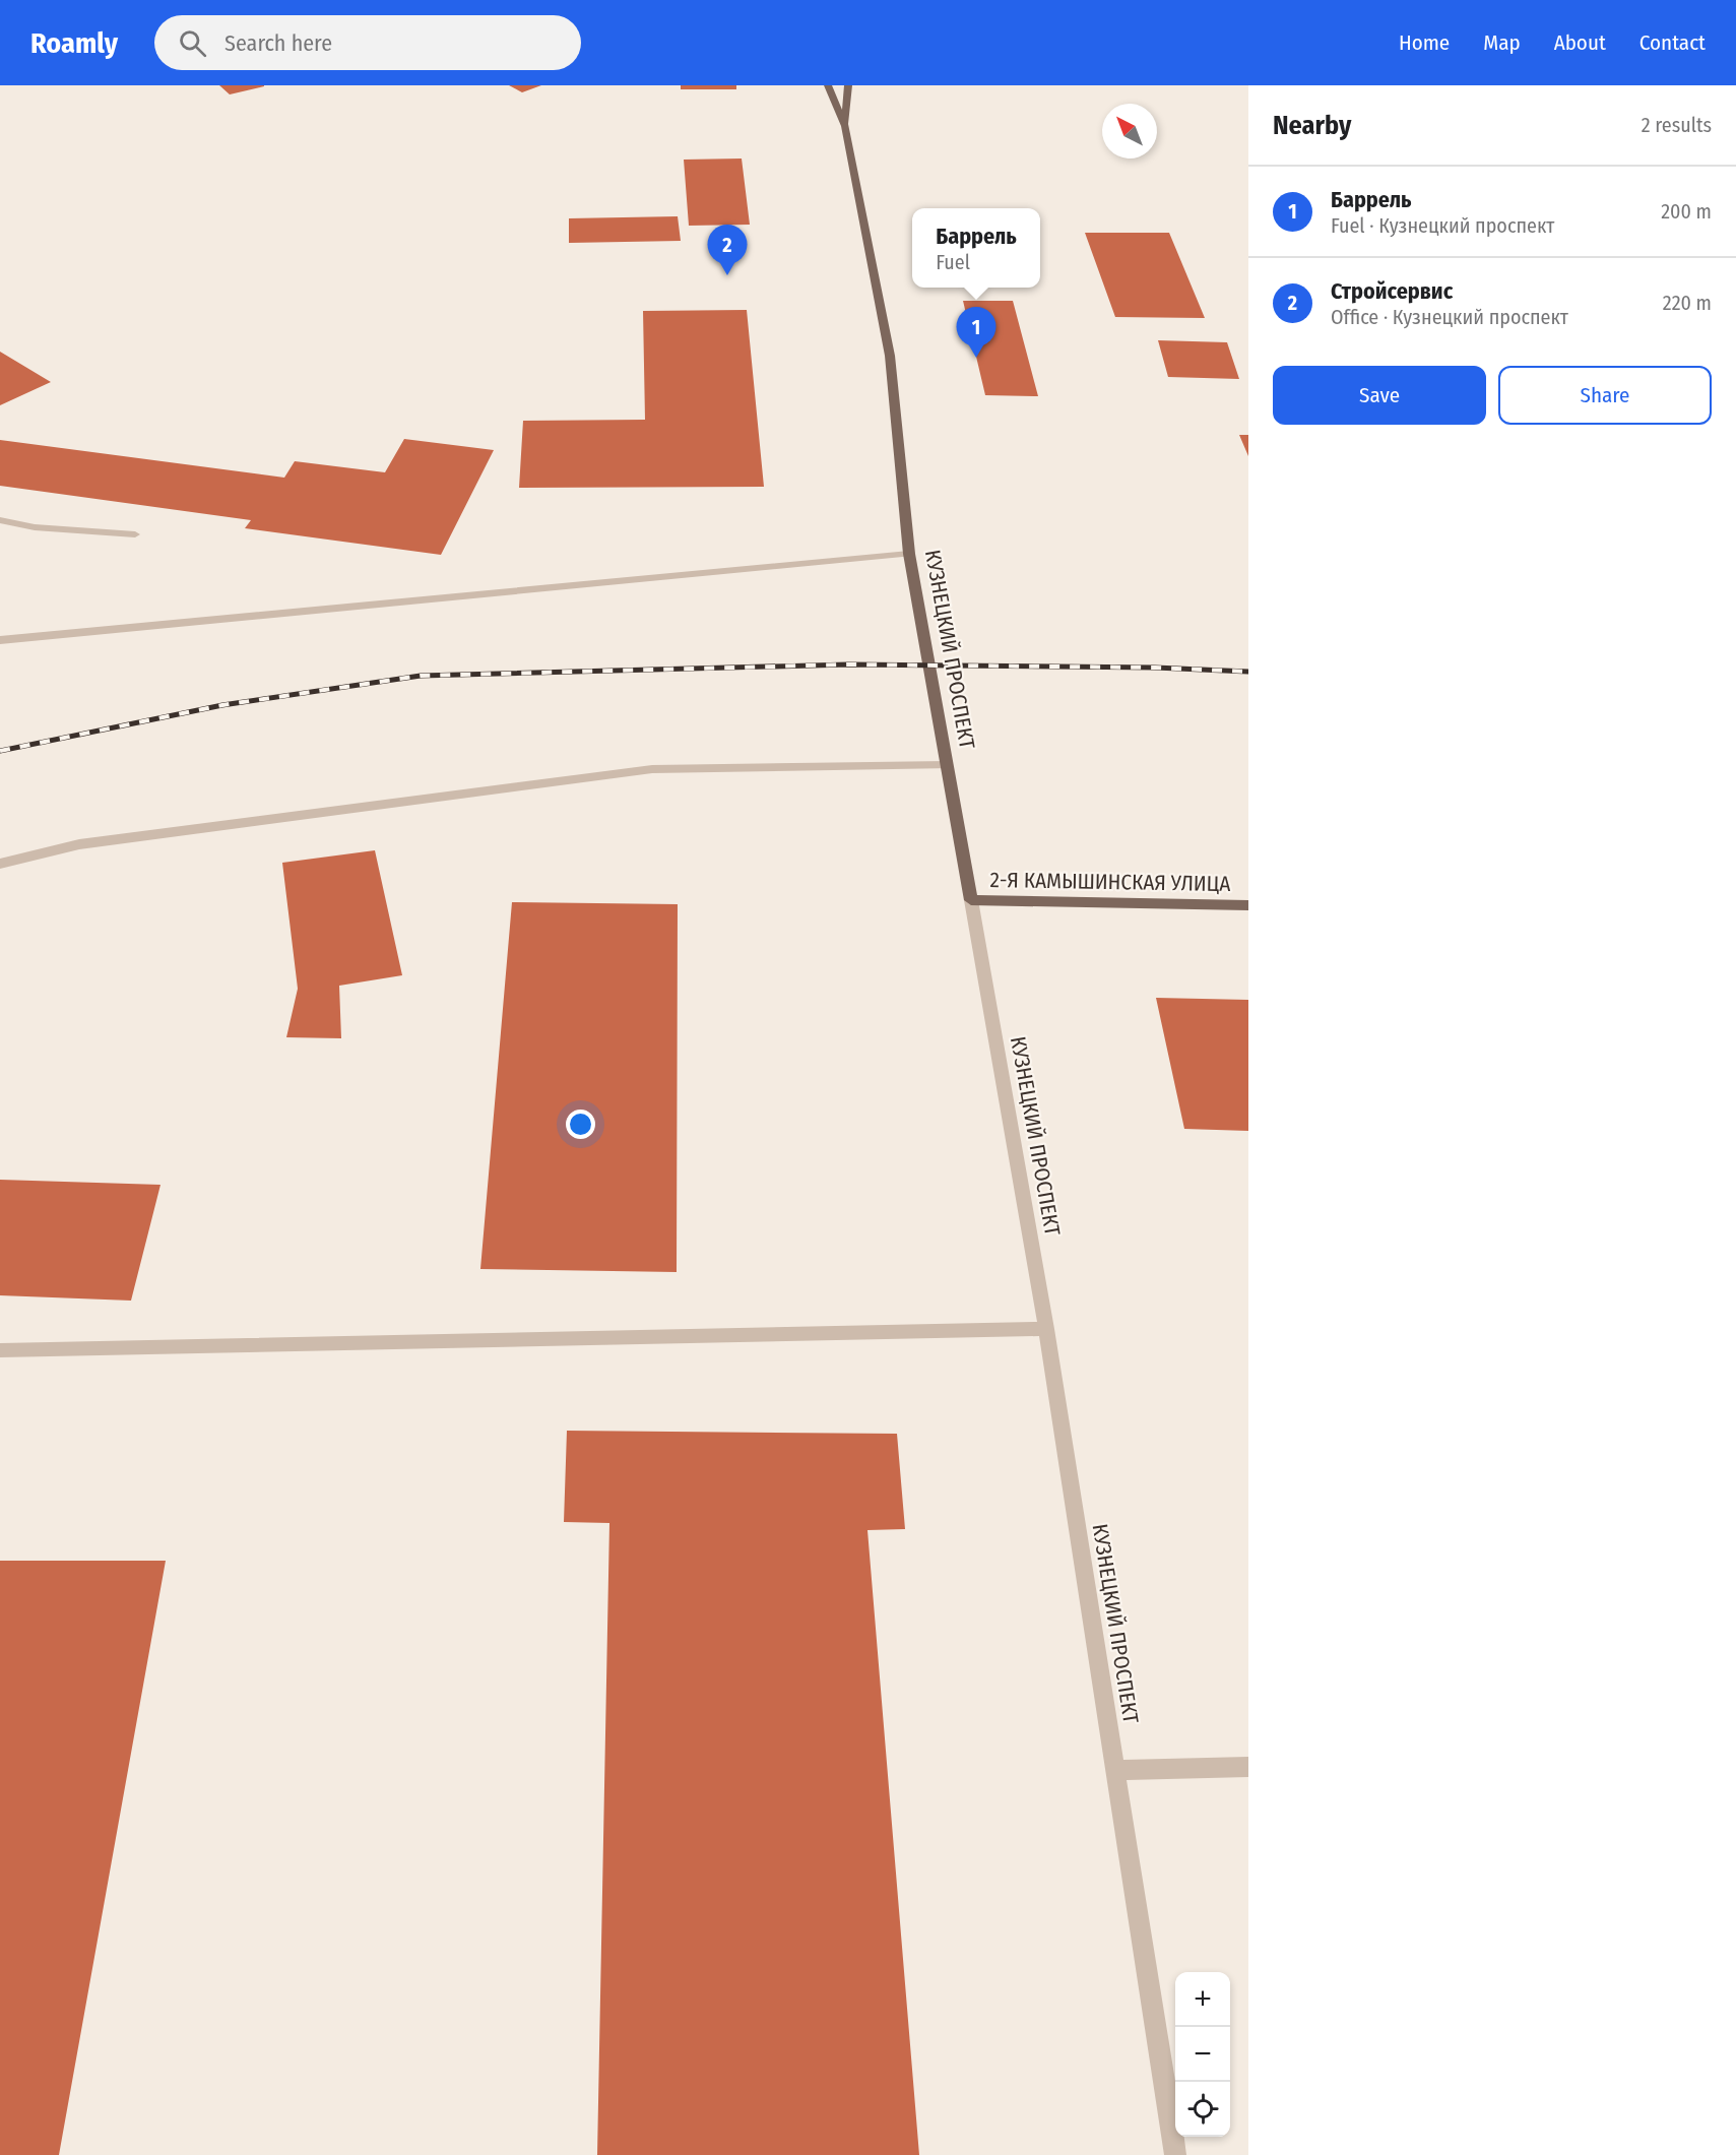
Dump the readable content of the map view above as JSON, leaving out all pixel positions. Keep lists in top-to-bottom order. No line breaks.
{"streets":{"main road":["КУЗНЕЦКИЙ ПРОСПЕКТ","2-Я КАМЫШИНСКАЯ УЛИЦА"]},"crossings":[["КУЗНЕЦКИЙ ПРОСПЕКТ","2-Я КАМЫШИНСКАЯ УЛИЦА"]],"north":"top left","page":{"header":"Roamly","search":"Search here","nav":["Home","Map","About","Contact"],"heading":["Nearby","2 results"],"list":[{"mark":"1","name":"Баррель","note":"Fuel · Кузнецкий проспект","value":"200 m"},{"mark":"2","name":"Стройсервис","note":"Office · Кузнецкий проспект","value":"220 m"}],"popup":["Баррель","Fuel"],"pins":["2","1"],"buttons":["Save","Share"],"map_buttons":["+","−"]}}
